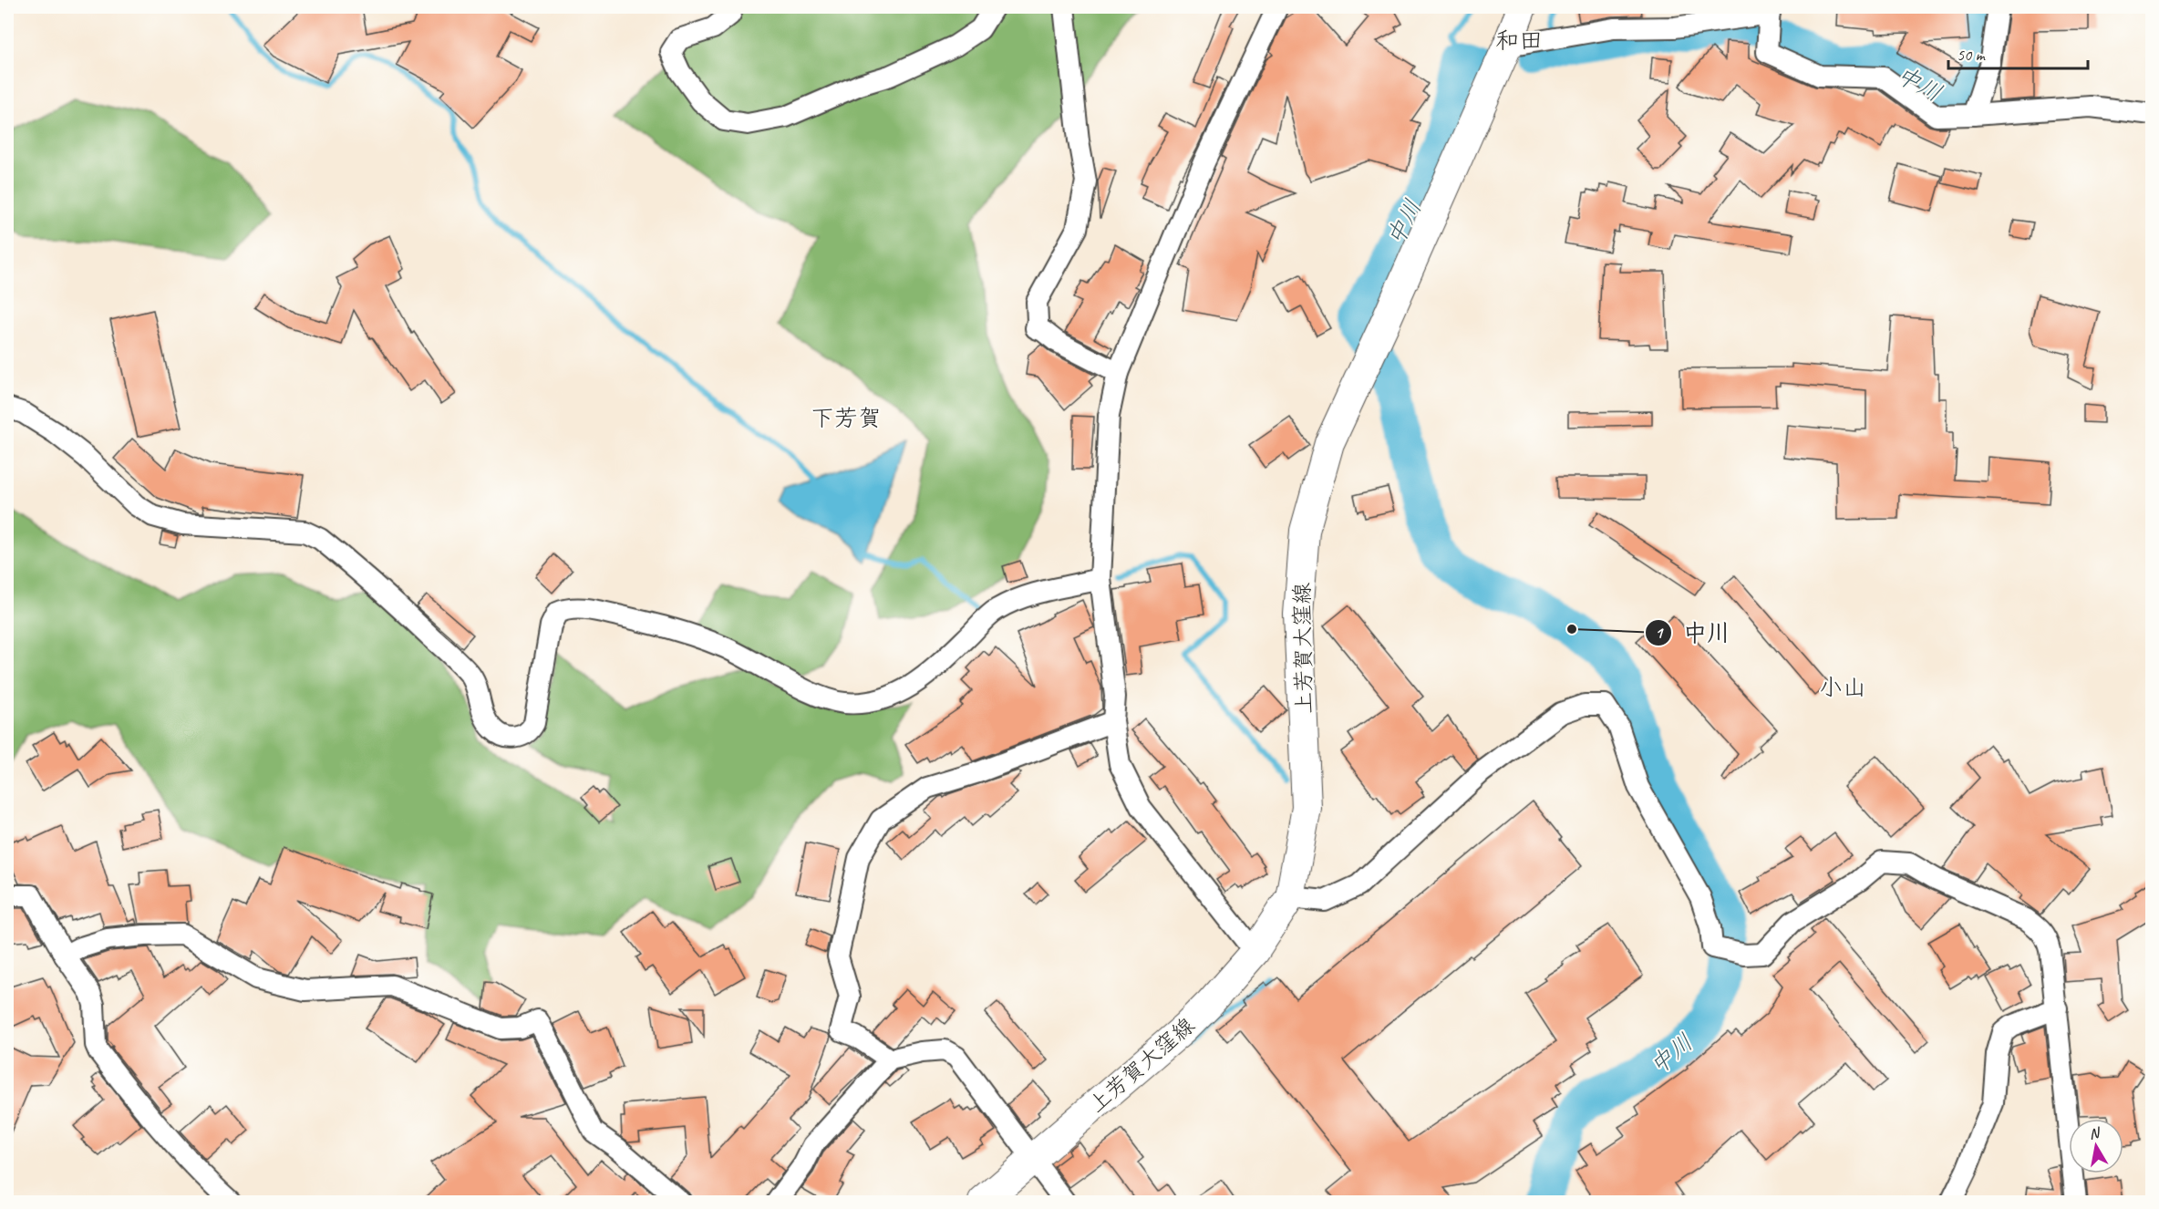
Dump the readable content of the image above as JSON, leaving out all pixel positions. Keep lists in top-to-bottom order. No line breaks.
{"streets":{"main road":["上芳賀大窪線"]},"districts":["和田","下芳賀","小山"],"water":["中川"],"places":["中川"],"scale_bar":"50 m","north":"top"}
